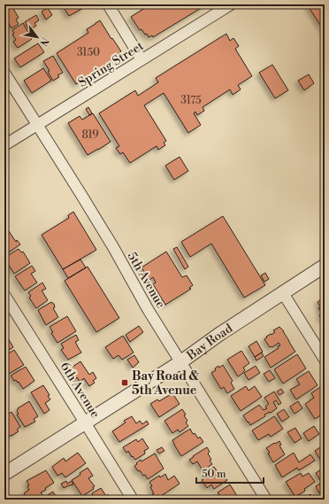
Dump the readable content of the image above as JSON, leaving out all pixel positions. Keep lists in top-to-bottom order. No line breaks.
{"streets":{"street":["Spring Street","5th Avenue","Bay Road","6th Avenue"]},"crossings":[["Spring Street","5th Avenue"],["5th Avenue","Bay Road"],["Bay Road","6th Avenue"]],"places":{"transit":["Bay Road & 5th Avenue"]},"house_numbers":["3150","3175","819"],"scale_bar":"50 m","north":"bottom right"}
